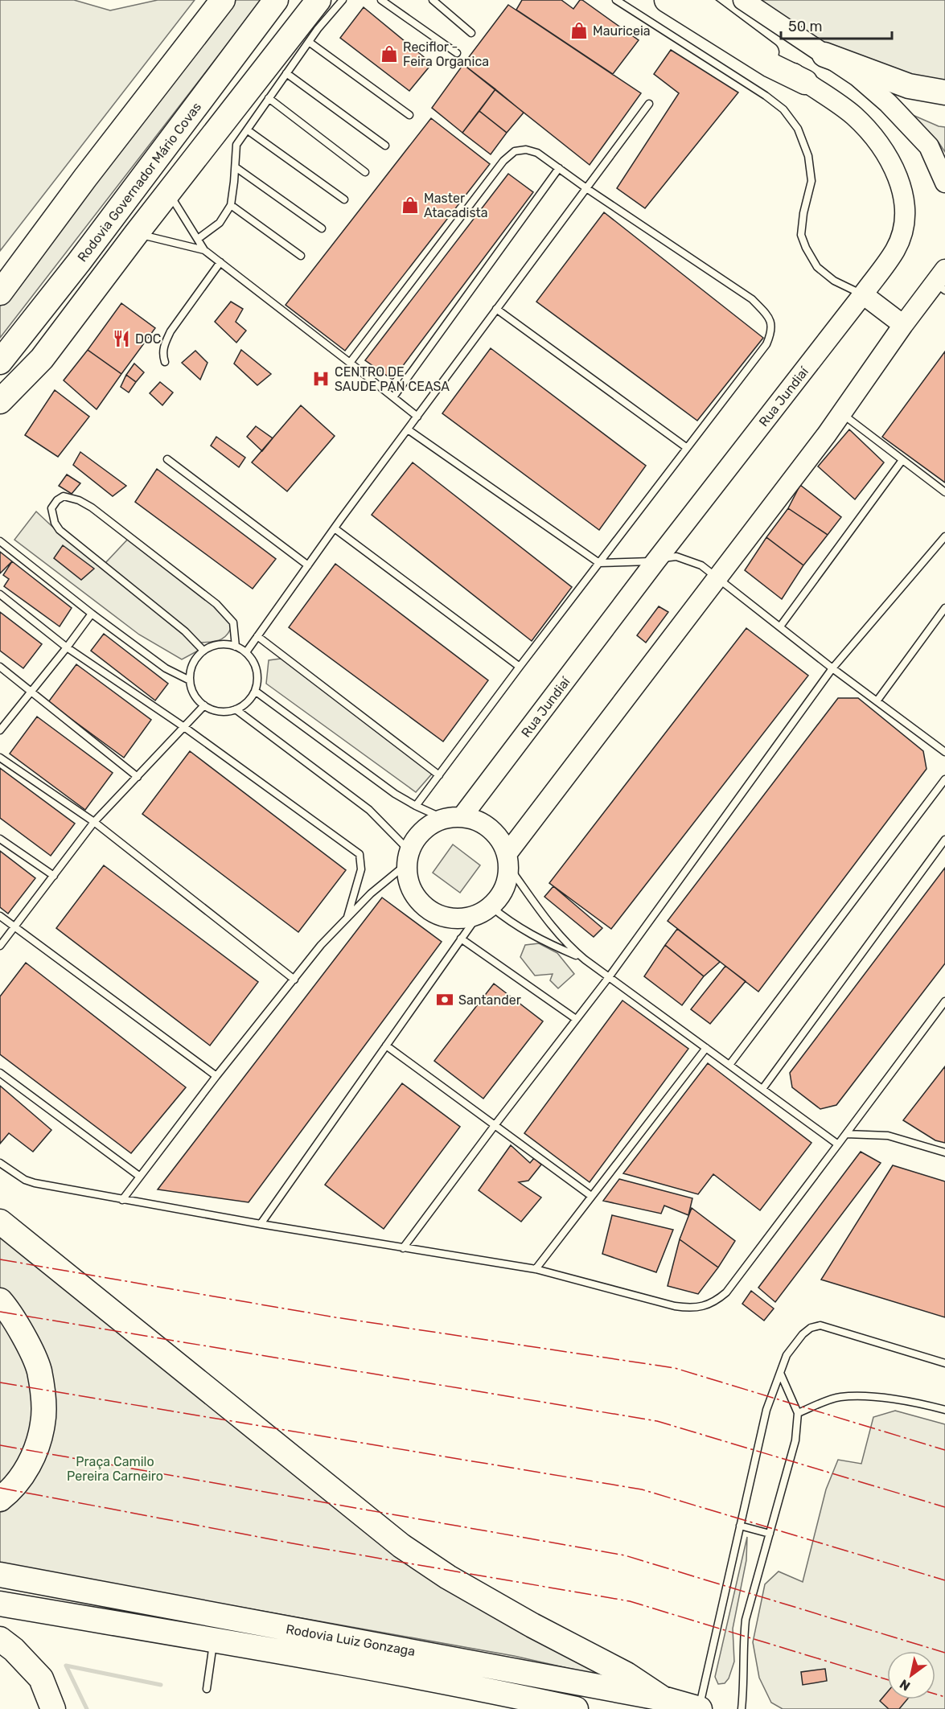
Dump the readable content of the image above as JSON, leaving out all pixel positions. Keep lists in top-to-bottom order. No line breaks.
{"streets":{"highway":["Rodovia Governador Mário Covas","Rodovia Luiz Gonzaga"],"street":["Rua Jundiaí"]},"parks":["Praça Camilo Pereira Carneiro"],"places":{"shop":["Mauriceia","Reciflor - Feira Organica","Master Atacadista"],"restaurant":["DOC"],"hospital":["CENTRO DE SAUDE PAN CEASA"],"bank":["Santander"]},"scale_bar":"50 m","north":"bottom left"}
